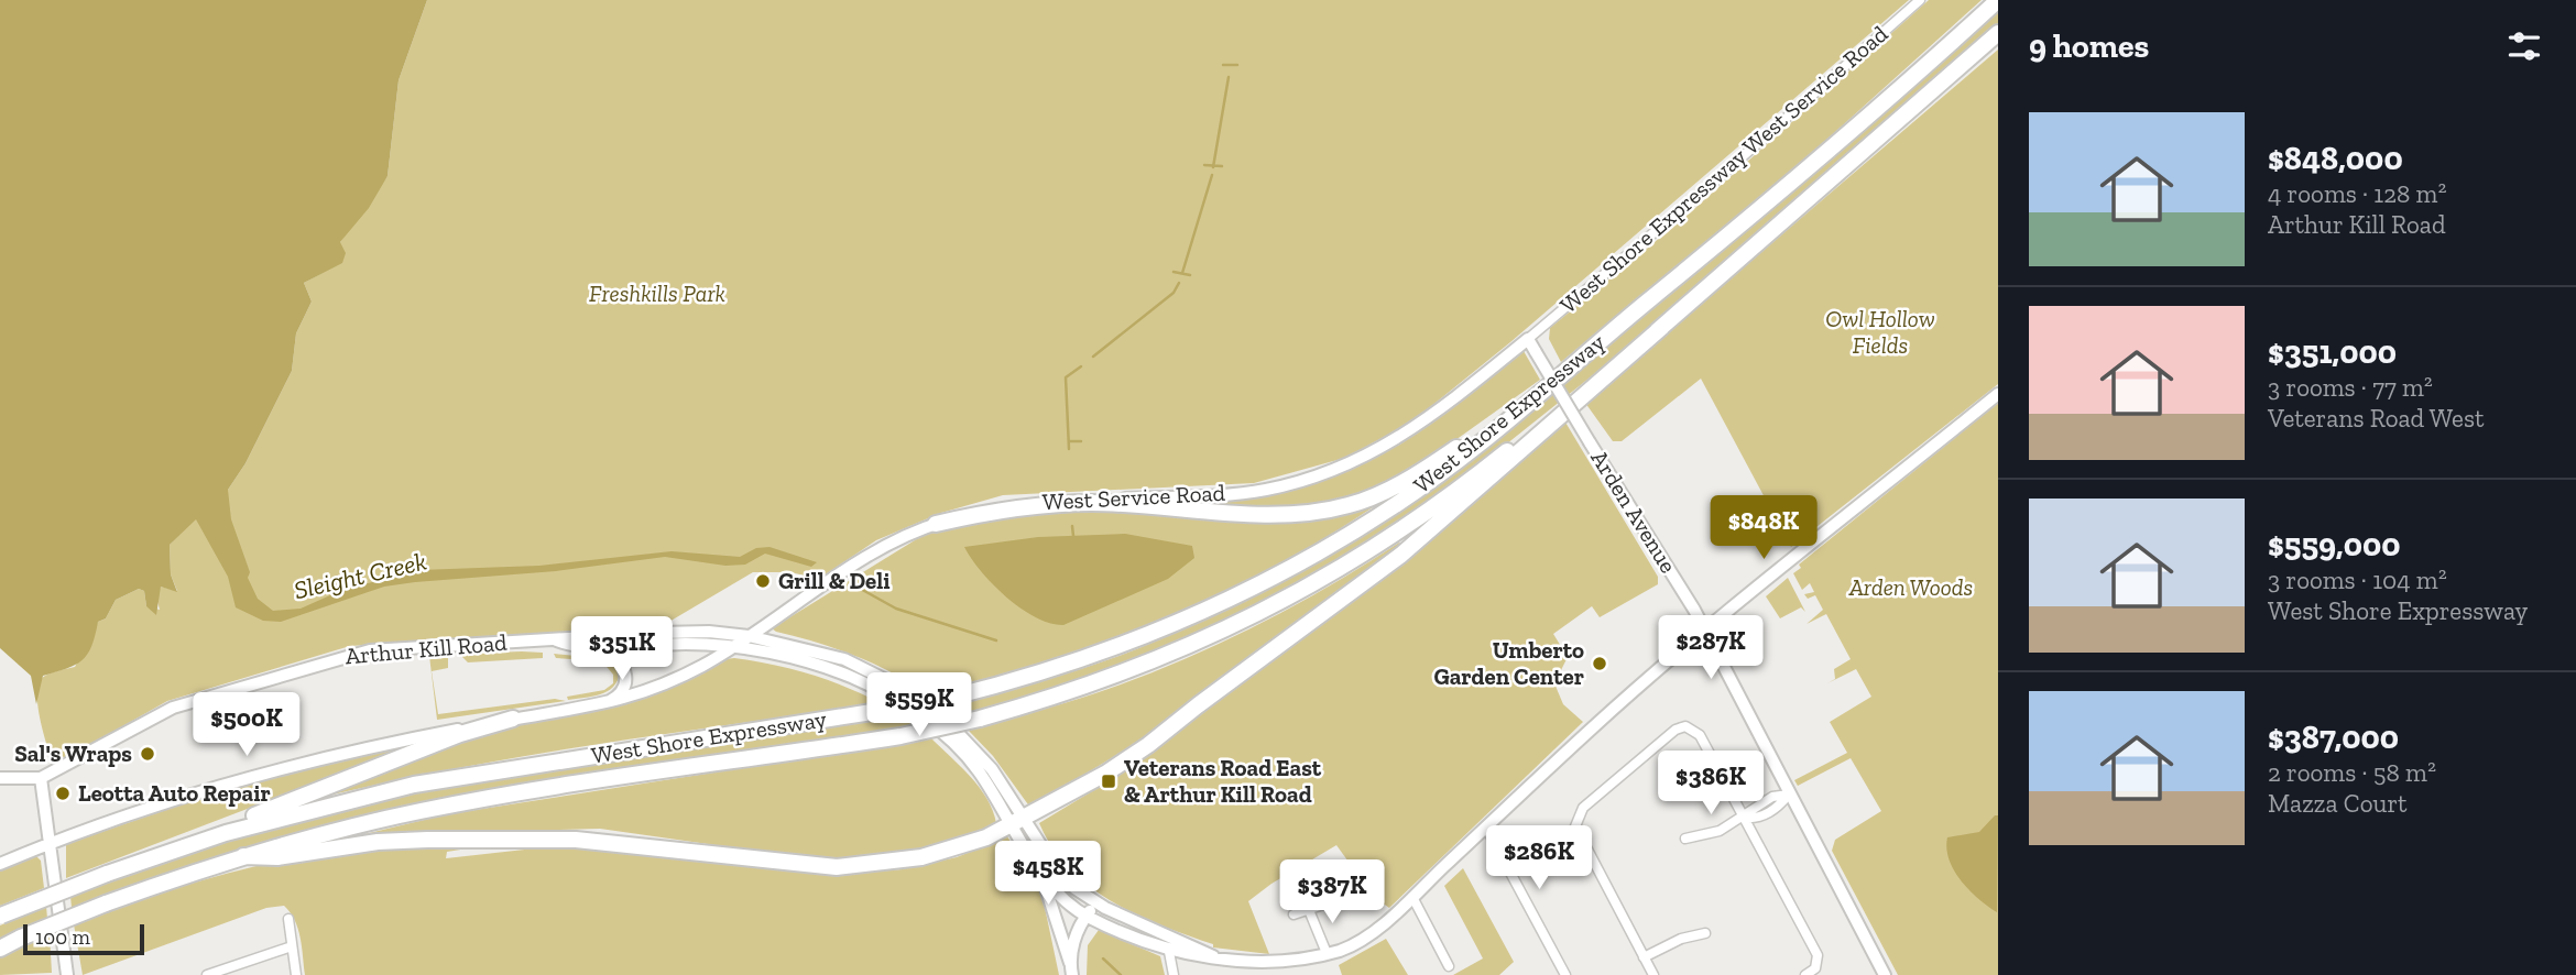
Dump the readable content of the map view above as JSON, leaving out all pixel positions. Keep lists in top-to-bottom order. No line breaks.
{"streets":{"highway":["West Shore Expressway"],"street":["West Shore Expressway West Service Road","West Service Road","Arden Avenue","Arthur Kill Road"]},"crossings":[["West Shore Expressway West Service Road","West Service Road"],["West Shore Expressway West Service Road","Arden Avenue"],["West Service Road","Arden Avenue"],["West Service Road","Arthur Kill Road"]],"water":["Sleight Creek"],"parks":["Freshkills Park","Owl Hollow Fields","Arden Woods"],"places":{"other":["Grill & Deli","Umberto Garden Center","Sal's Wraps","Leotta Auto Repair"],"transit":["Veterans Road East & Arthur Kill Road"]},"scale_bar":"100 m","page":{"heading":"9 homes","list":[{"name":"$848,000","note":"4 rooms · 128 m² · Arthur Kill Road"},{"name":"$351,000","note":"3 rooms · 77 m² · Veterans Road West"},{"name":"$559,000","note":"3 rooms · 104 m² · West Shore Expressway"},{"name":"$387,000","note":"2 rooms · 58 m² · Mazza Court"}],"price":["$848K","$287K","$351K","$559K","$500K","$386K","$286K","$458K","$387K"],"scale":"100 m"}}
